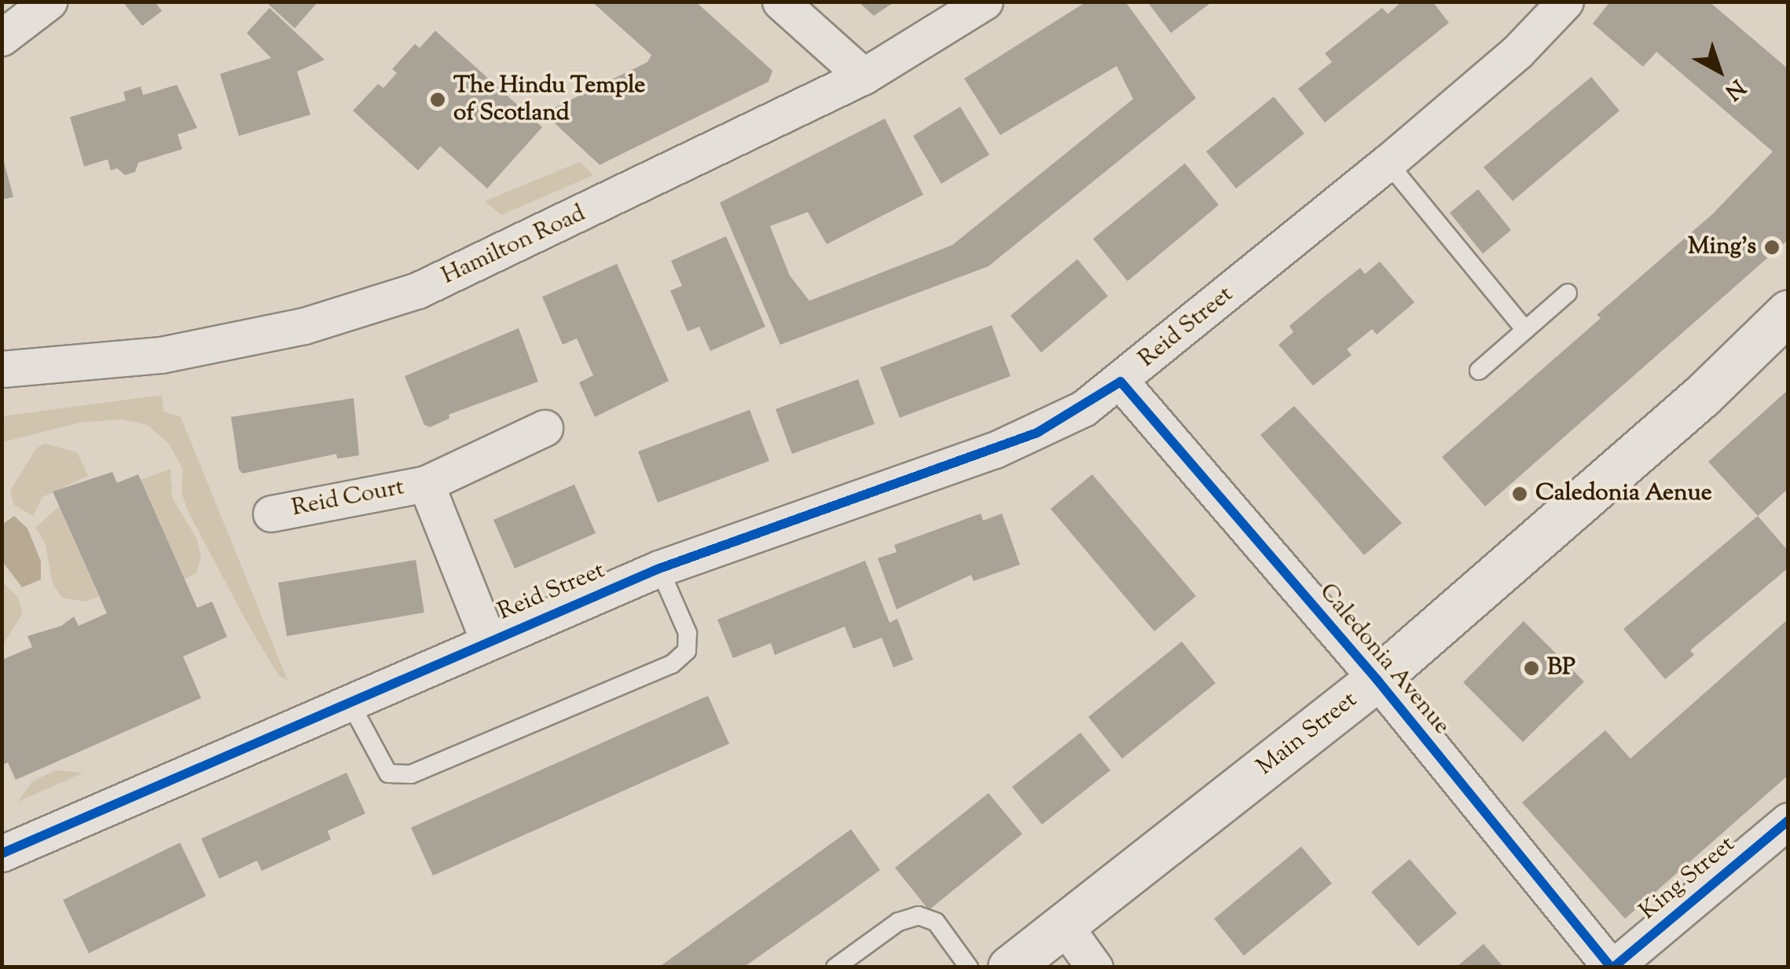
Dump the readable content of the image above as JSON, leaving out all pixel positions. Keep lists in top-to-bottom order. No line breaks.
{"streets":{"main road":["Main Street"],"street":["Hamilton Road","Reid Street","Reid Court","Caledonia Avenue","King Street"]},"crossings":[["Reid Street","Reid Court"],["Reid Street","Caledonia Avenue"],["Caledonia Avenue","Main Street"],["Caledonia Avenue","King Street"]],"places":["The Hindu Temple of Scotland","Ming's","Caledonia Aenue","BP"],"north":"bottom right"}
